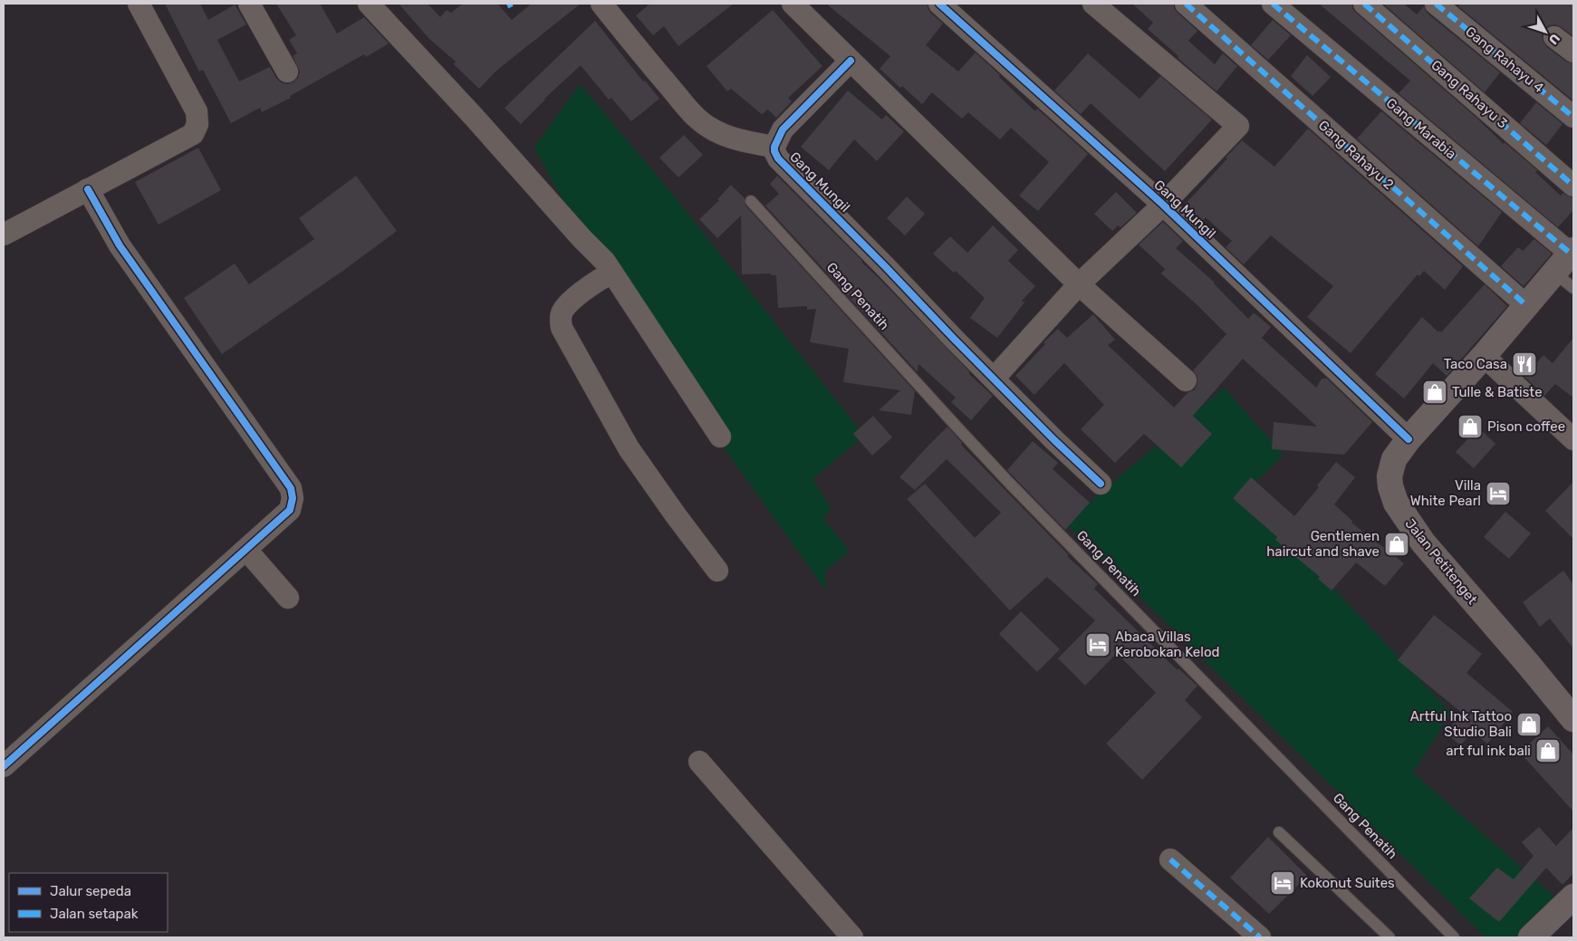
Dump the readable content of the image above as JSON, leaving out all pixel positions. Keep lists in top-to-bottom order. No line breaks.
{"streets":{"main road":["Jalan Petitenget"],"street":["Gang Rahayu 4","Gang Rahayu 3","Gang Marabia","Gang Rahayu 2","Gang Mungil"],"lane":["Gang Penatih"]},"crossings":[["Gang Marabia","Jalan Petitenget"],["Gang Rahayu 2","Jalan Petitenget"],["Gang Mungil","Jalan Petitenget"]],"places":{"restaurant":["Taco Casa"],"shop":["Tulle & Batiste","Pison coffee","Gentlemen haircut and shave","Artful Ink Tattoo Studio Bali","art ful ink bali"],"hotel":["Villa White Pearl","Abaca Villas Kerobokan Kelod","Kokonut Suites"]},"legend":["Jalur sepeda","Jalan setapak"],"north":"bottom right"}
